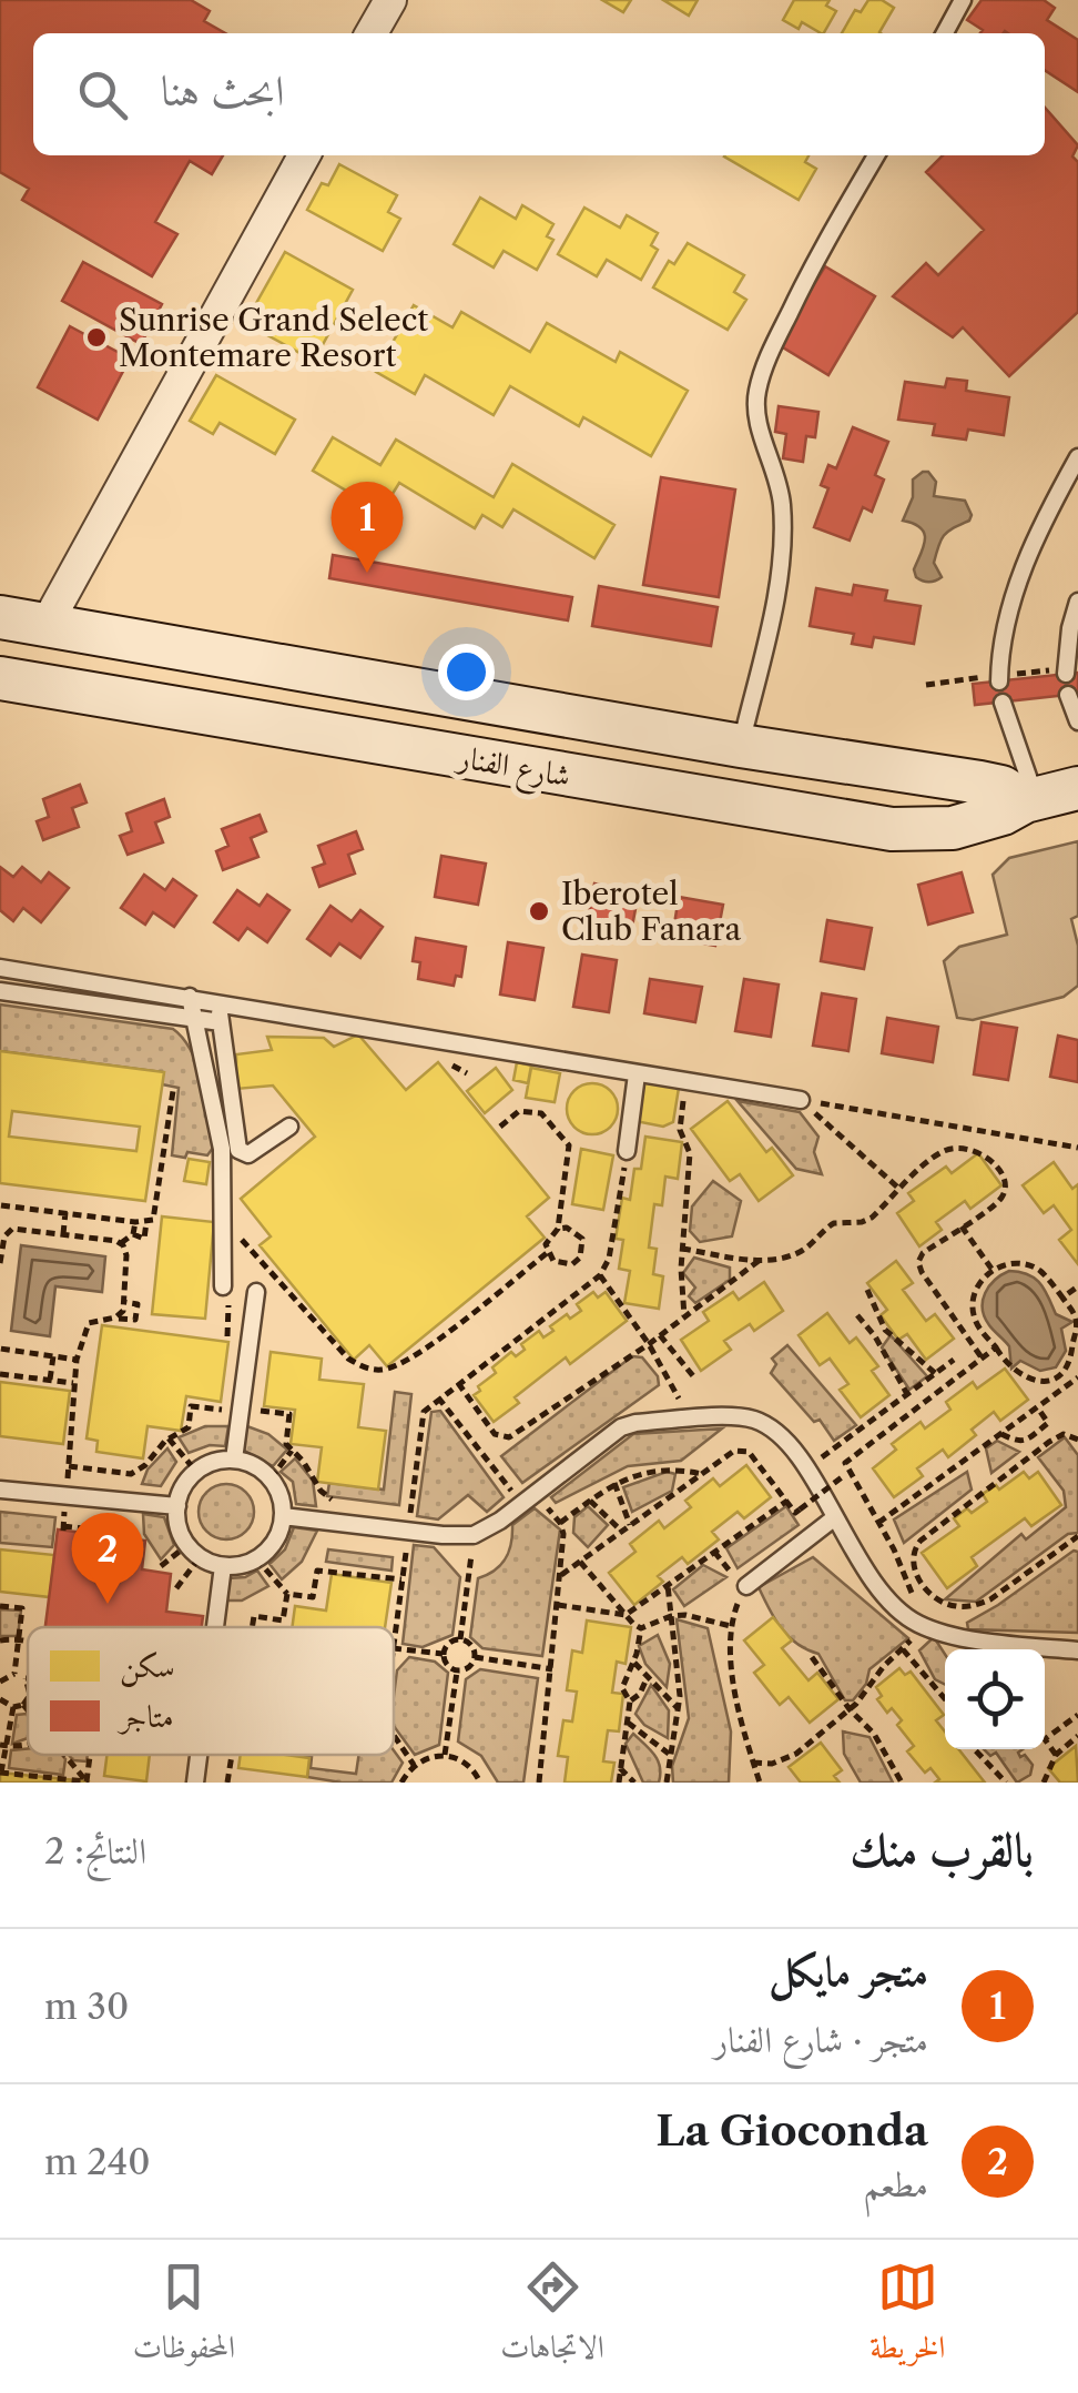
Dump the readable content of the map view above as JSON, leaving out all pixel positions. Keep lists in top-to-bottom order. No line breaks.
{"streets":{"main road":["شارع الفنار"]},"places":["Sunrise Grand Select Montemare Resort","Iberotel Club Fanara"],"legend":["سكن","متاجر"],"page":{"search":"ابحث هنا","pins":["1","2"],"heading":["بالقرب منك","النتائج: 2"],"list":[{"mark":"1","name":"متجر مايكل","note":"متجر · شارع الفنار","value":"30 m"},{"mark":"2","name":"La Gioconda","note":"مطعم","value":"240 m"}],"nav":["الخريطة","الاتجاهات","المحفوظات"]}}
